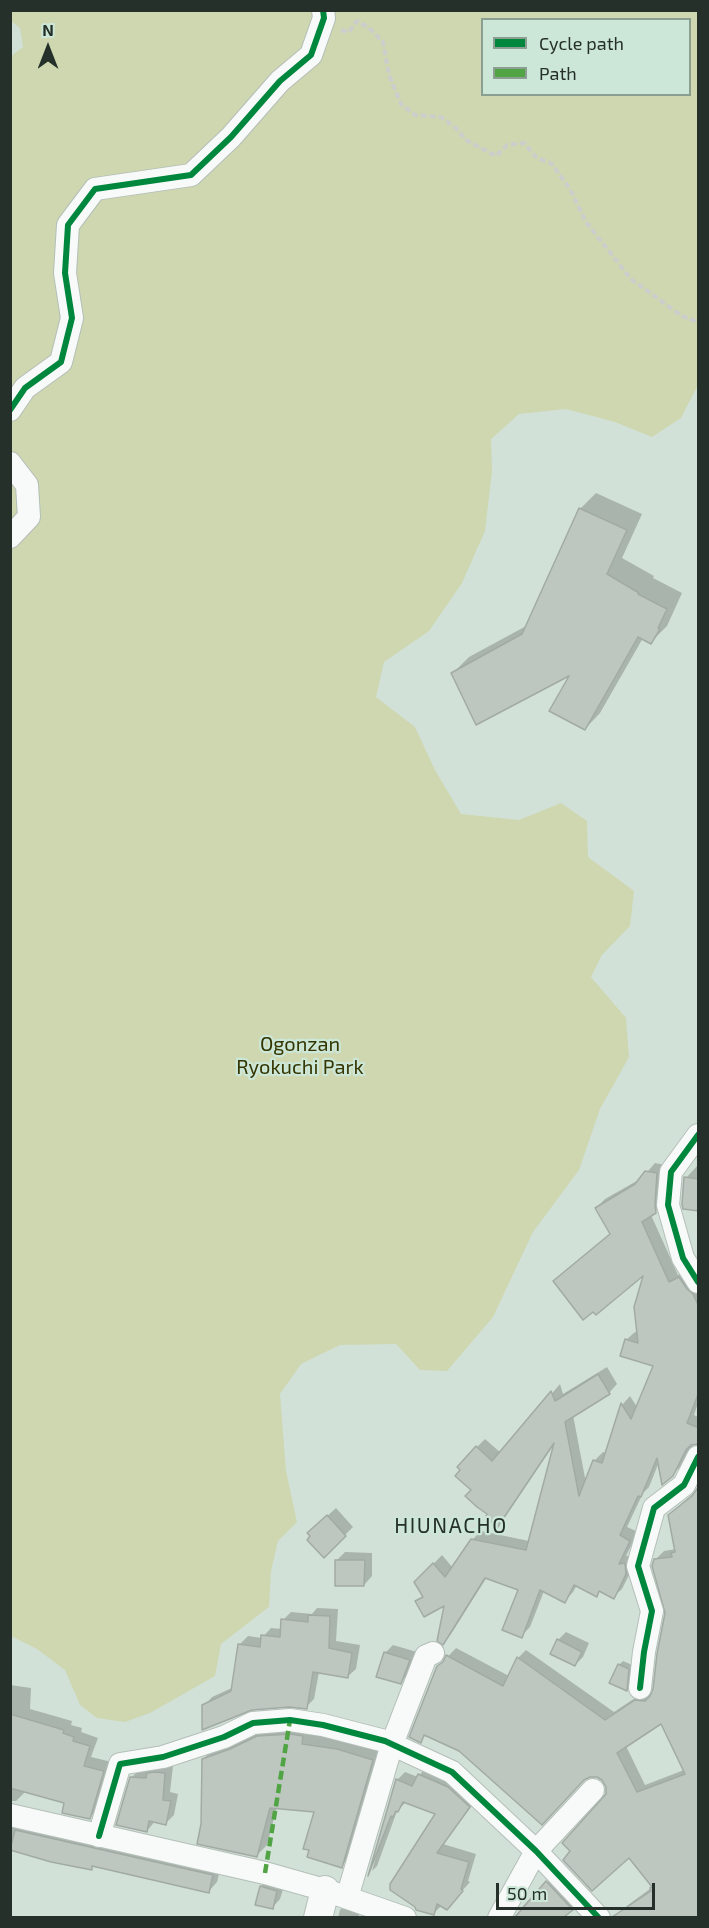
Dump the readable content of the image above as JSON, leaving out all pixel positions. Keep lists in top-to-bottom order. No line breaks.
{"districts":["HIUNACHO"],"parks":["Ogonzan Ryokuchi Park"],"legend":["Cycle path","Path"],"scale_bar":"50 m","north":"top"}
